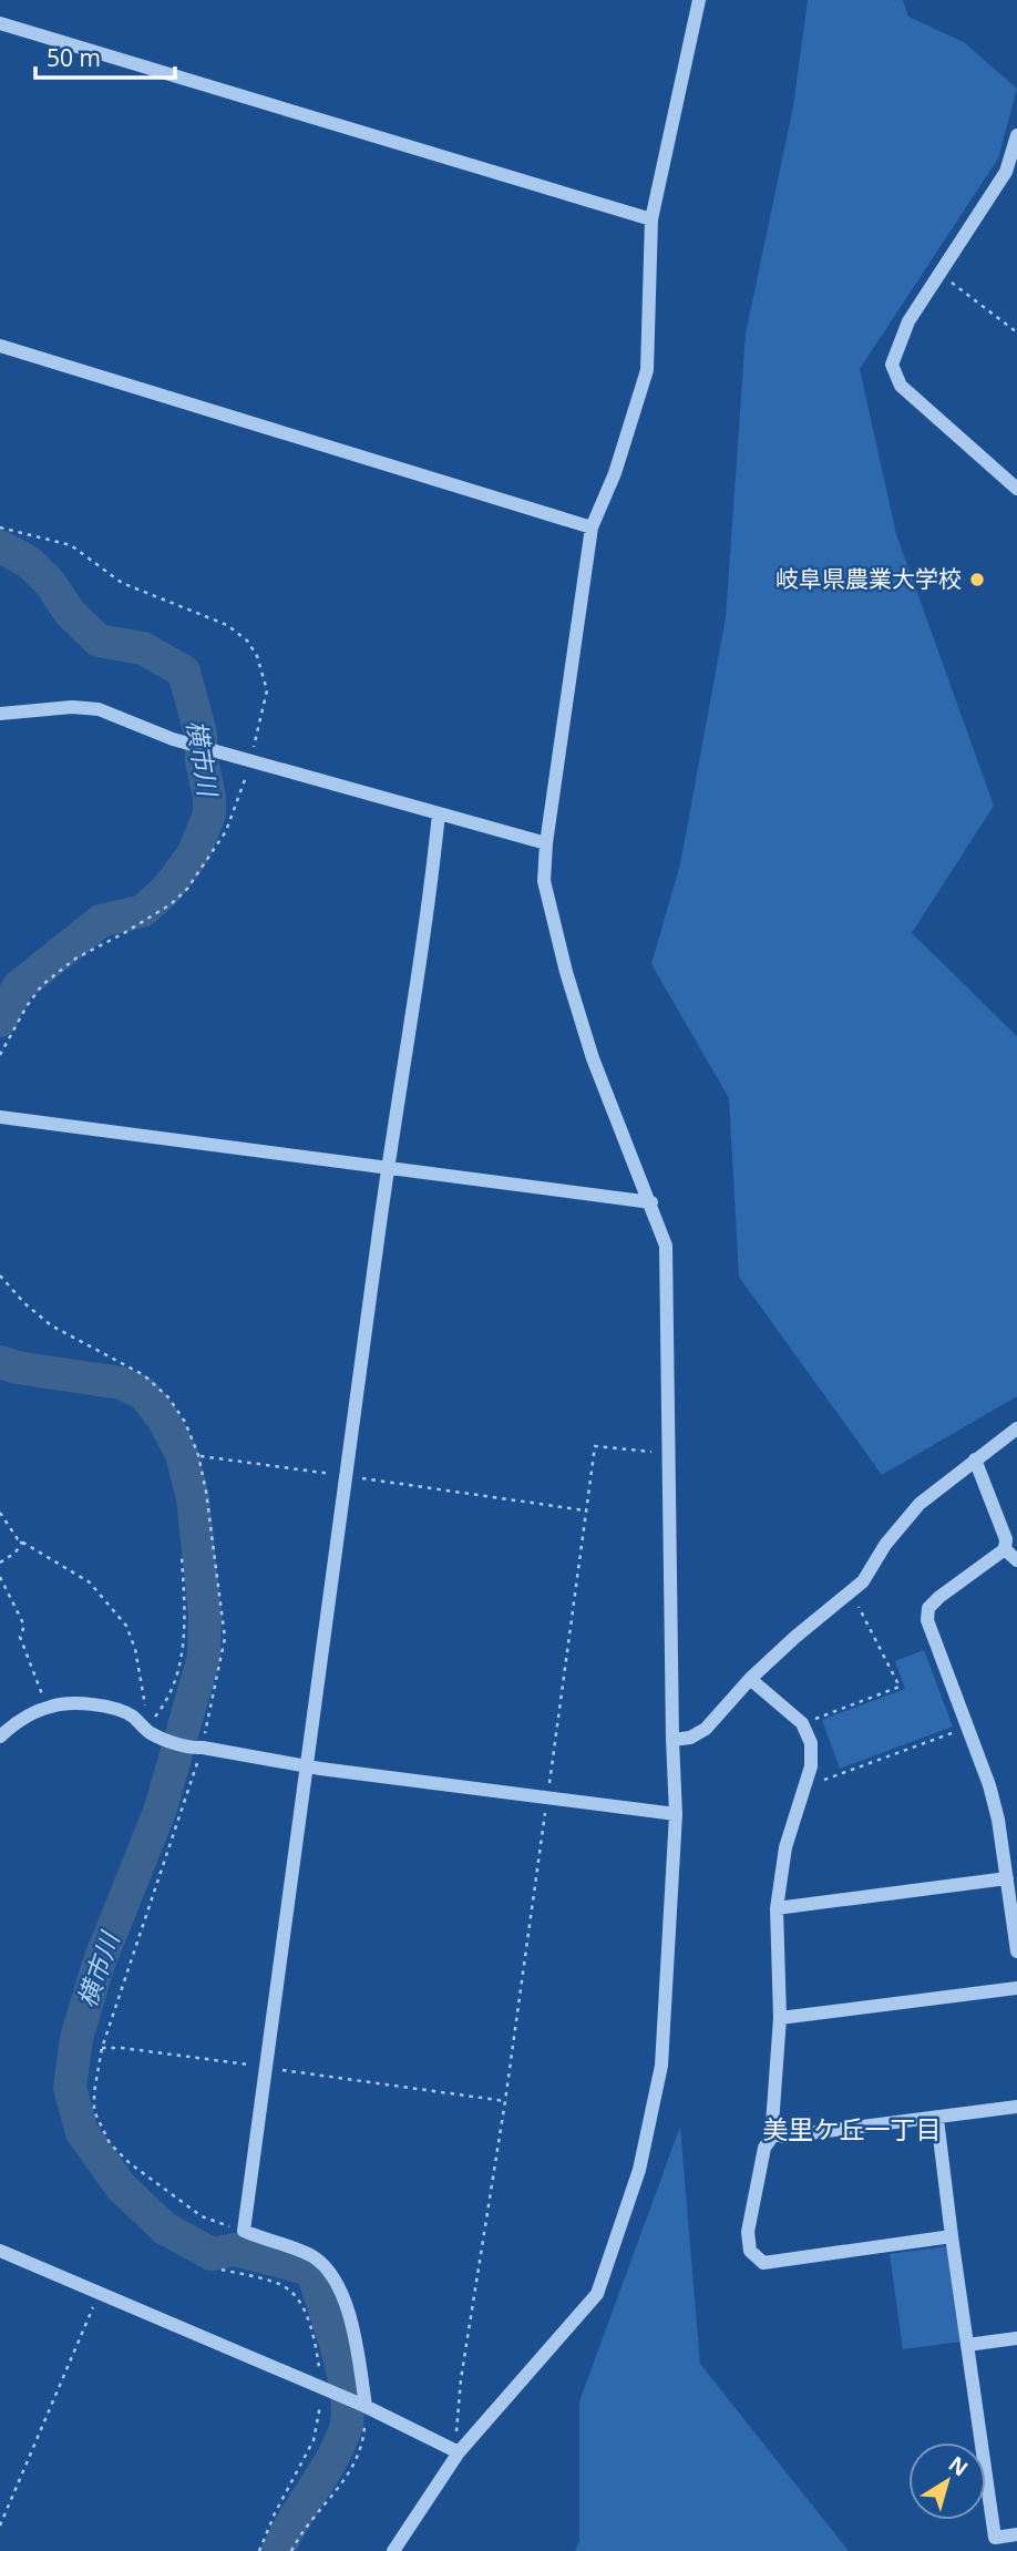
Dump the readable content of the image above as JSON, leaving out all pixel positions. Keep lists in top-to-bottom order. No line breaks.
{"districts":["美里ケ丘一丁目"],"water":["横市川"],"places":["岐阜県農業大学校"],"scale_bar":"50 m","north":"top right"}
